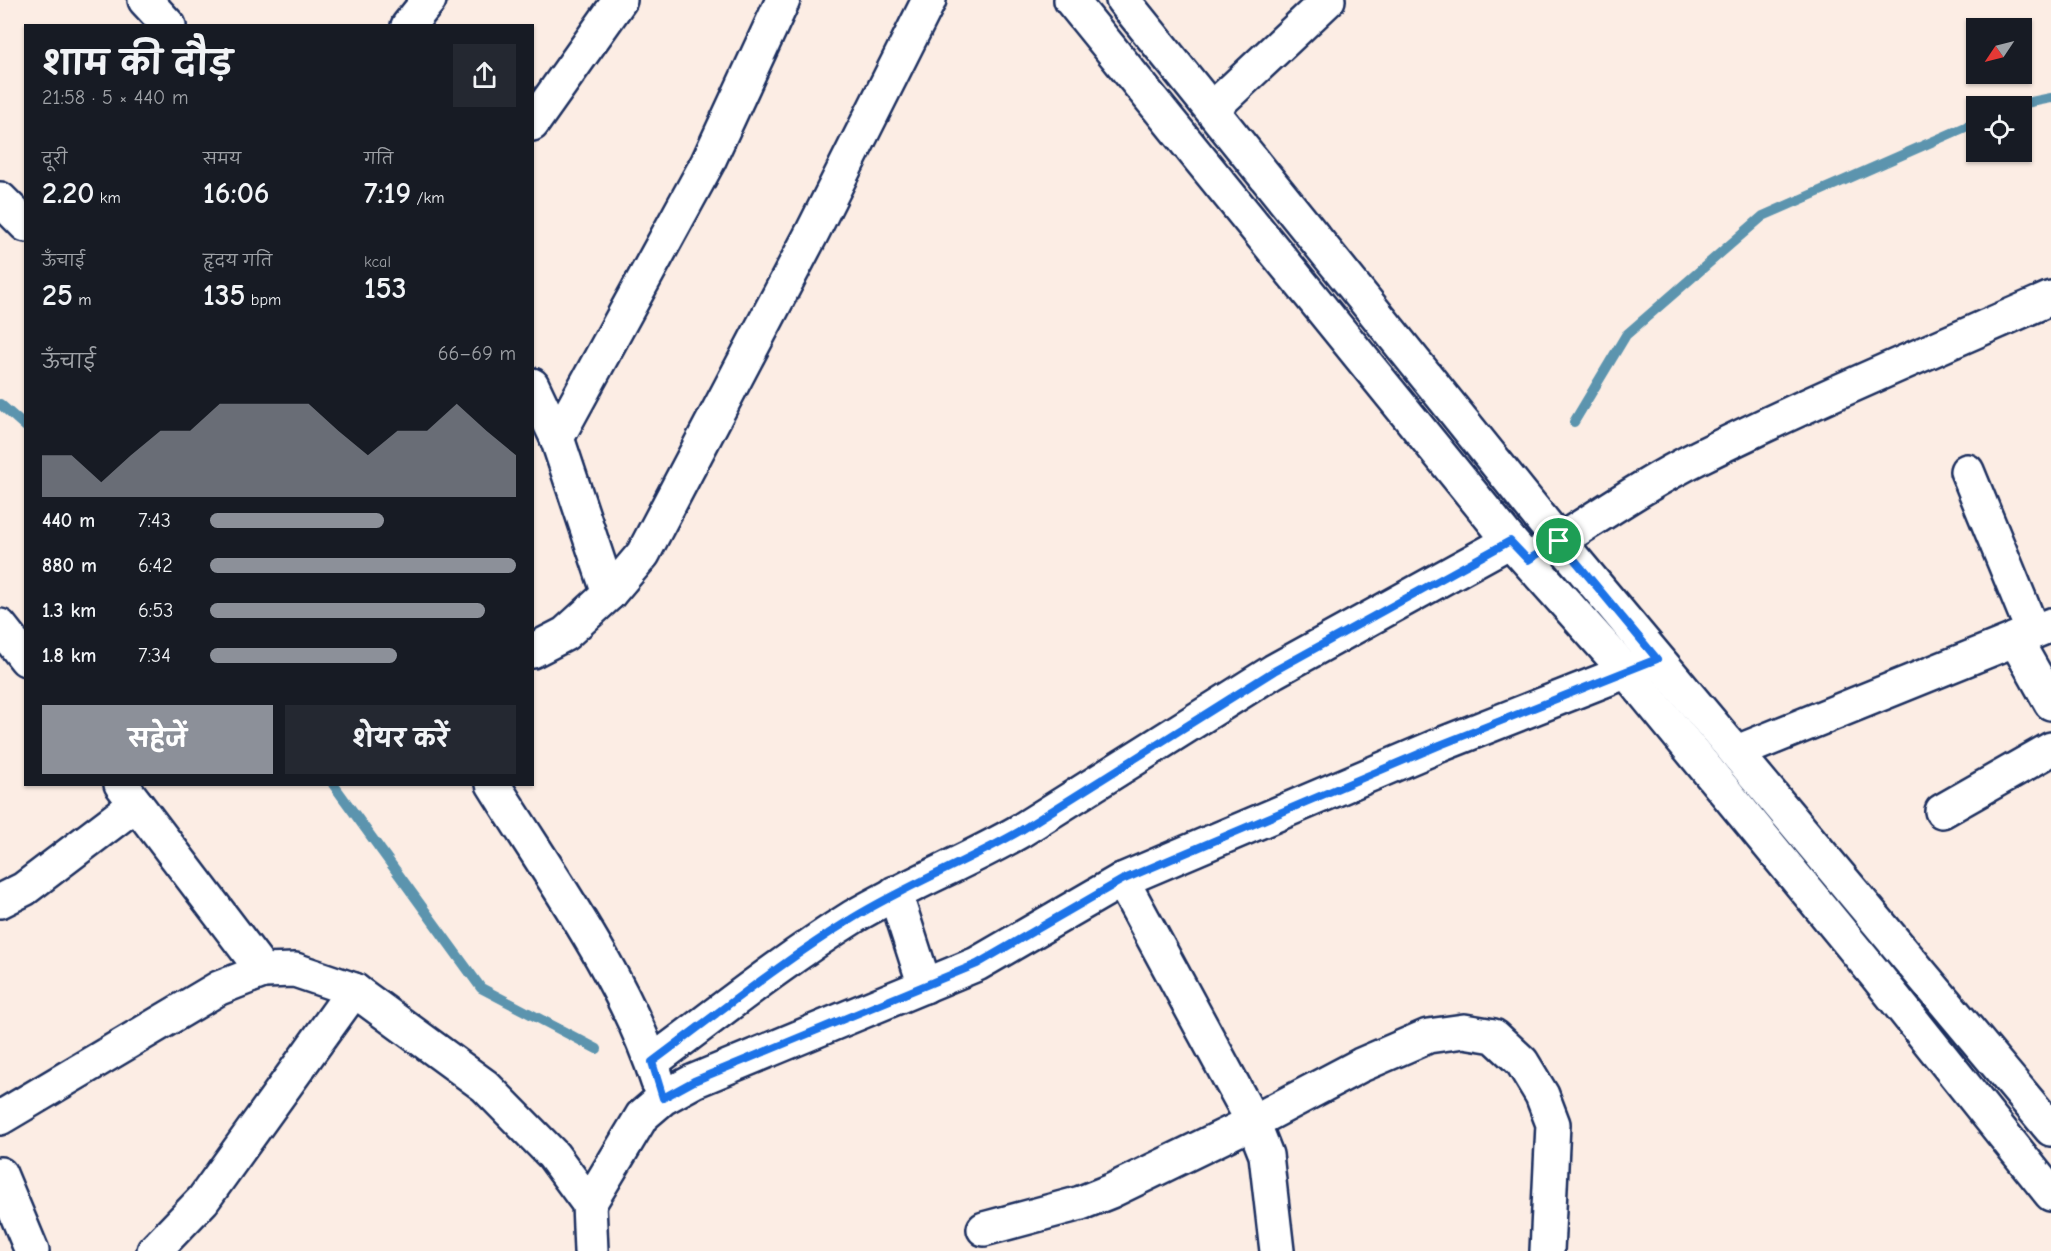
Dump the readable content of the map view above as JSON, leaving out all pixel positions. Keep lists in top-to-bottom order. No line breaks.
{"north":"bottom left","page":{"heading":["शाम की दौड़","21:58 · 5 × 440 m"],"stats":[["दूरी","2.20 km"],["समय","16:06"],["गति","7:19 /km"],["ऊँचाई","25 m"],["हृदय गति","135 bpm"],["kcal","153"]],"chart":["ऊँचाई","66–69 m"],"list":[{"name":"440 m","note":"7:43"},{"name":"880 m","note":"6:42"},{"name":"1.3 km","note":"6:53"},{"name":"1.8 km","note":"7:34"}],"buttons":["सहेजें","शेयर करें"]}}
